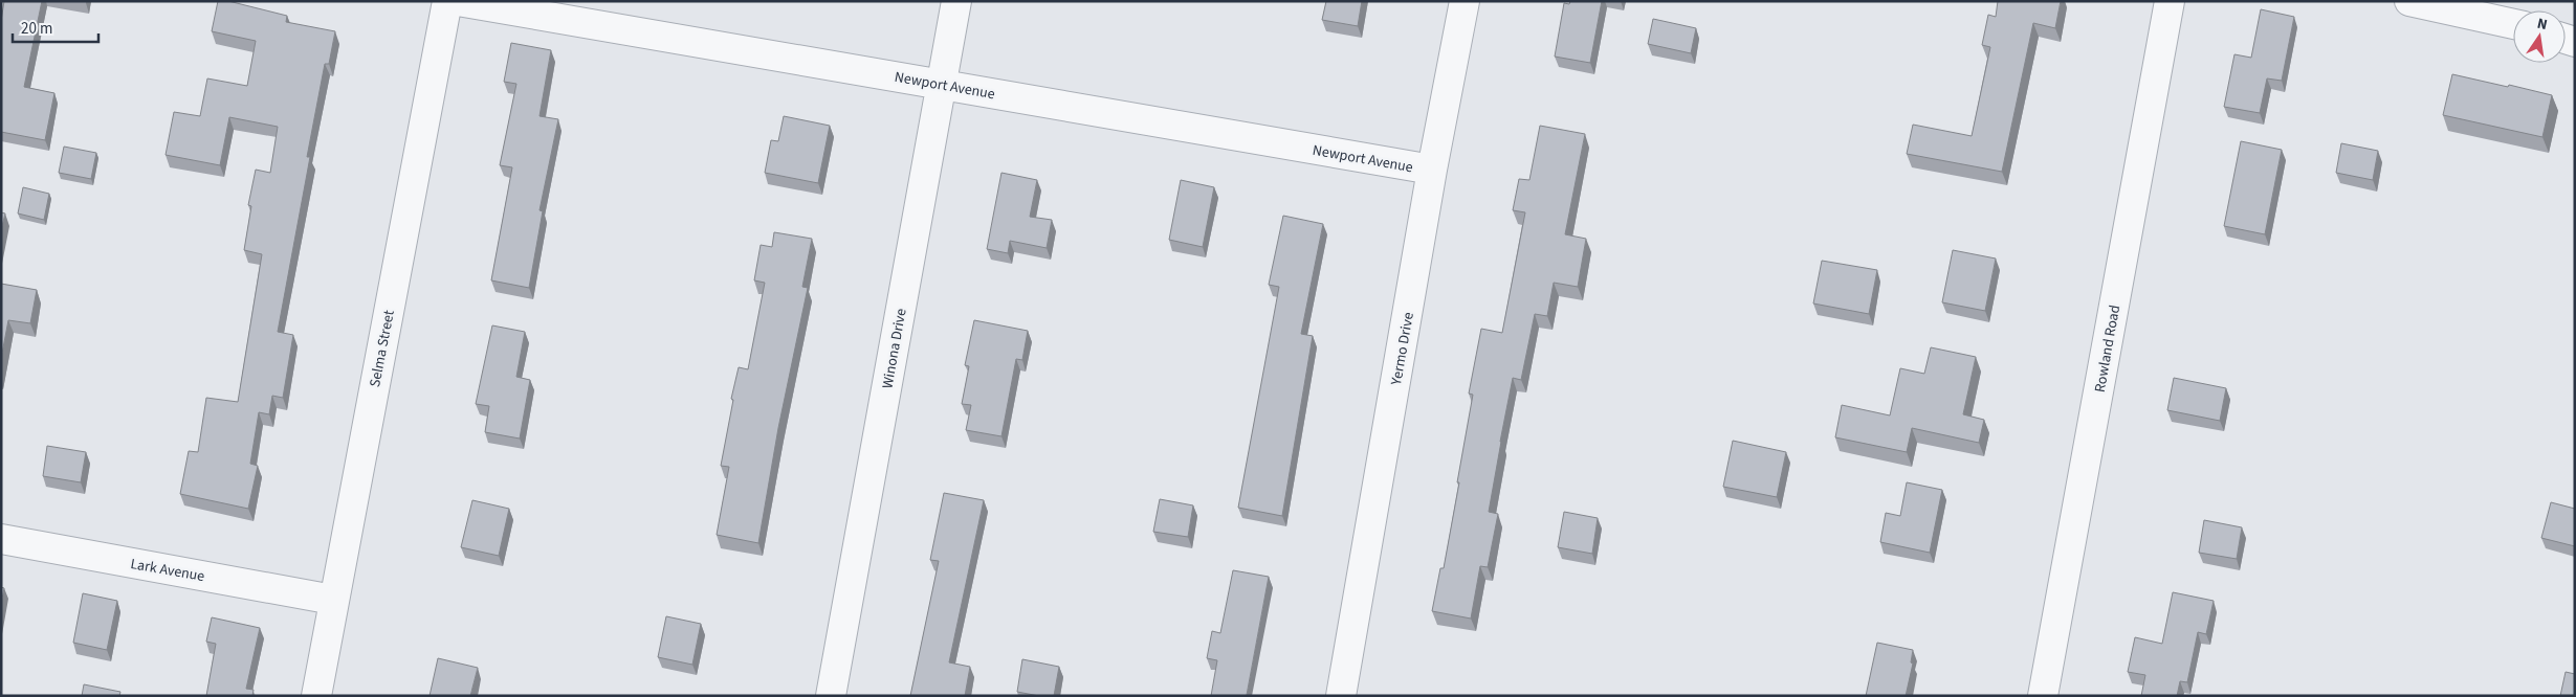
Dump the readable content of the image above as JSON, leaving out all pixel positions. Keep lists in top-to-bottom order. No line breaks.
{"streets":{"street":["Newport Avenue","Selma Street","Winona Drive","Yermo Drive","Rowland Road","Lark Avenue"]},"crossings":[["Newport Avenue","Winona Drive"],["Newport Avenue","Yermo Drive"],["Selma Street","Lark Avenue"]],"scale_bar":"20 m","north":"top"}
